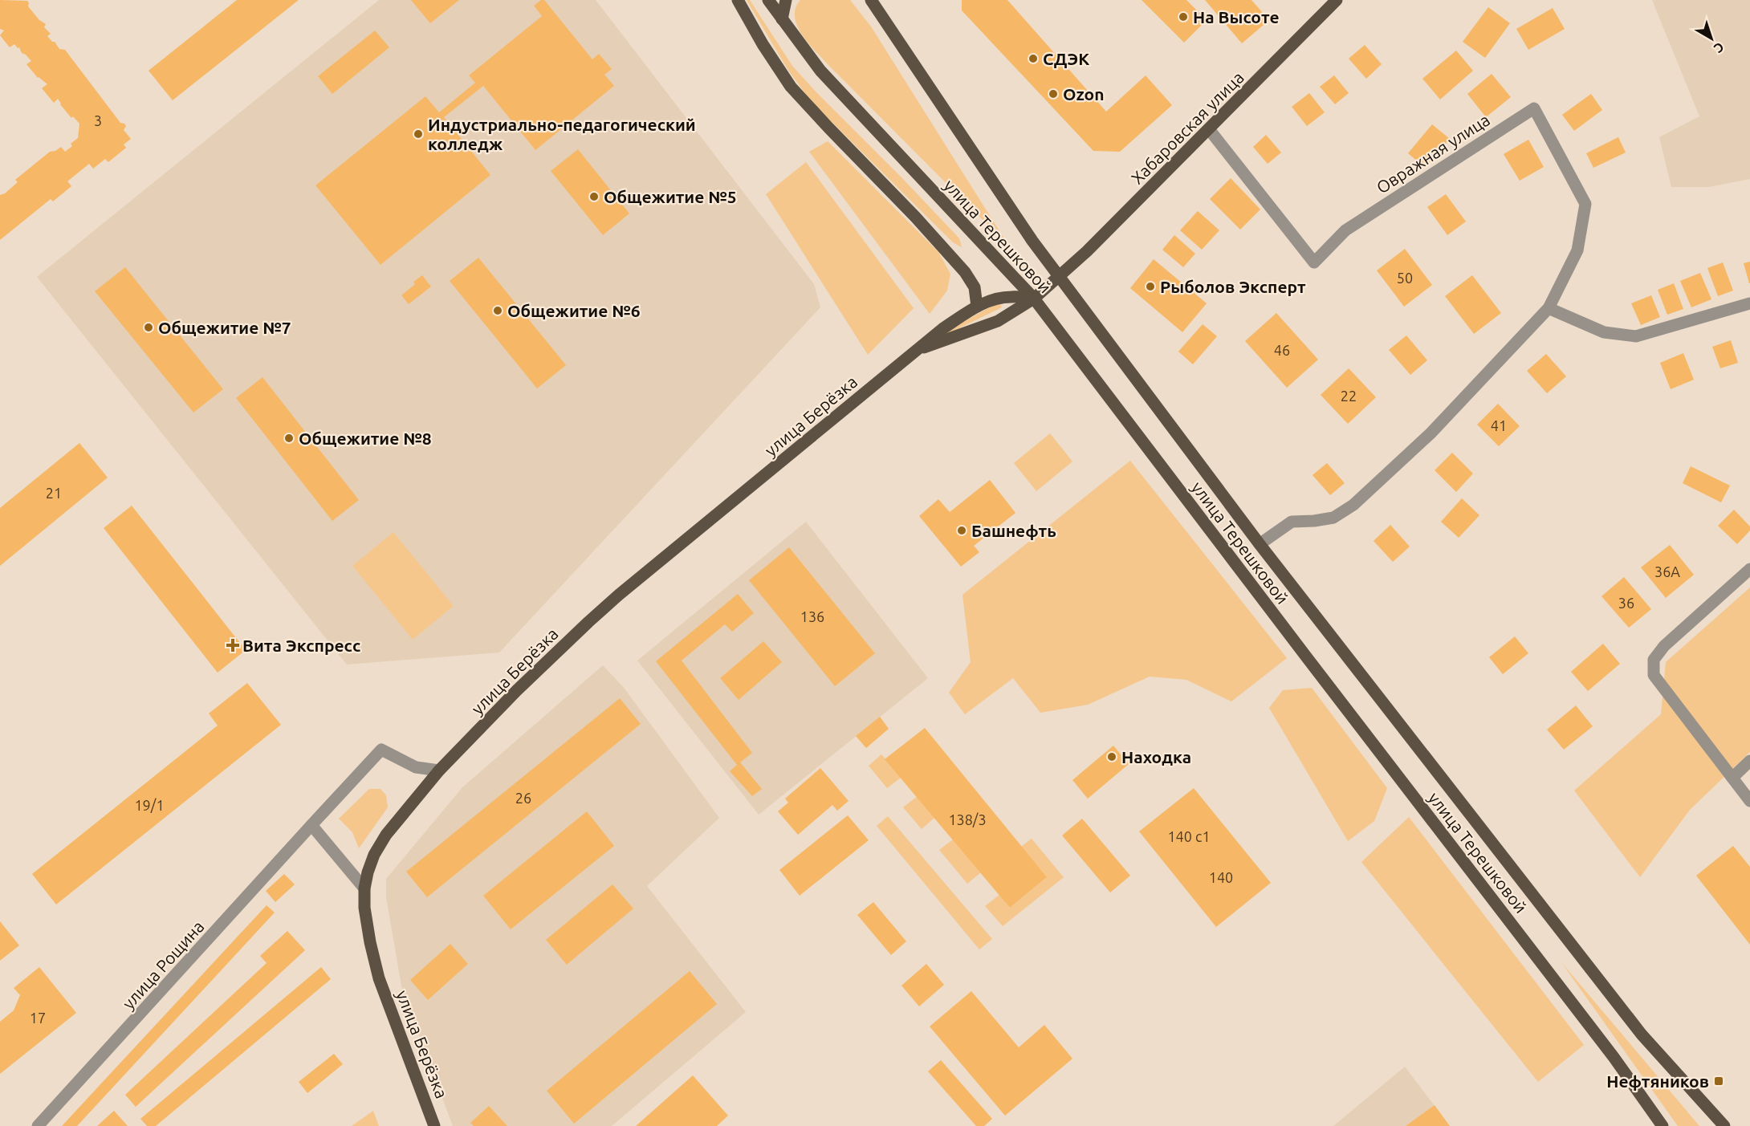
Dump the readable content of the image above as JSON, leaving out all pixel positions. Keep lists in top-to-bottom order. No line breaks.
{"streets":{"main road":["Хабаровская улица","улица Терешковой","улица Берёзка"],"street":["Овражная улица","улица Рощина"]},"crossings":[["Хабаровская улица","Овражная улица"],["Хабаровская улица","улица Терешковой"],["Хабаровская улица","улица Берёзка"],["Овражная улица","улица Терешковой"],["улица Терешковой","улица Берёзка"],["улица Берёзка","улица Рощина"]],"places":{"other":["На Высоте","СДЭК","Ozon","Индустриально-педагогический колледж","Общежитие №5","Рыболов Эксперт","Общежитие №6","Общежитие №7","Общежитие №8","Башнефть","Находка"],"health":["Вита Экспресс"],"transit":["Нефтяников"]},"house_numbers":["3","50","46","22","41","21","36А","36","136","26","19/1","138/3","140 с1","140","17"],"north":"bottom right"}
